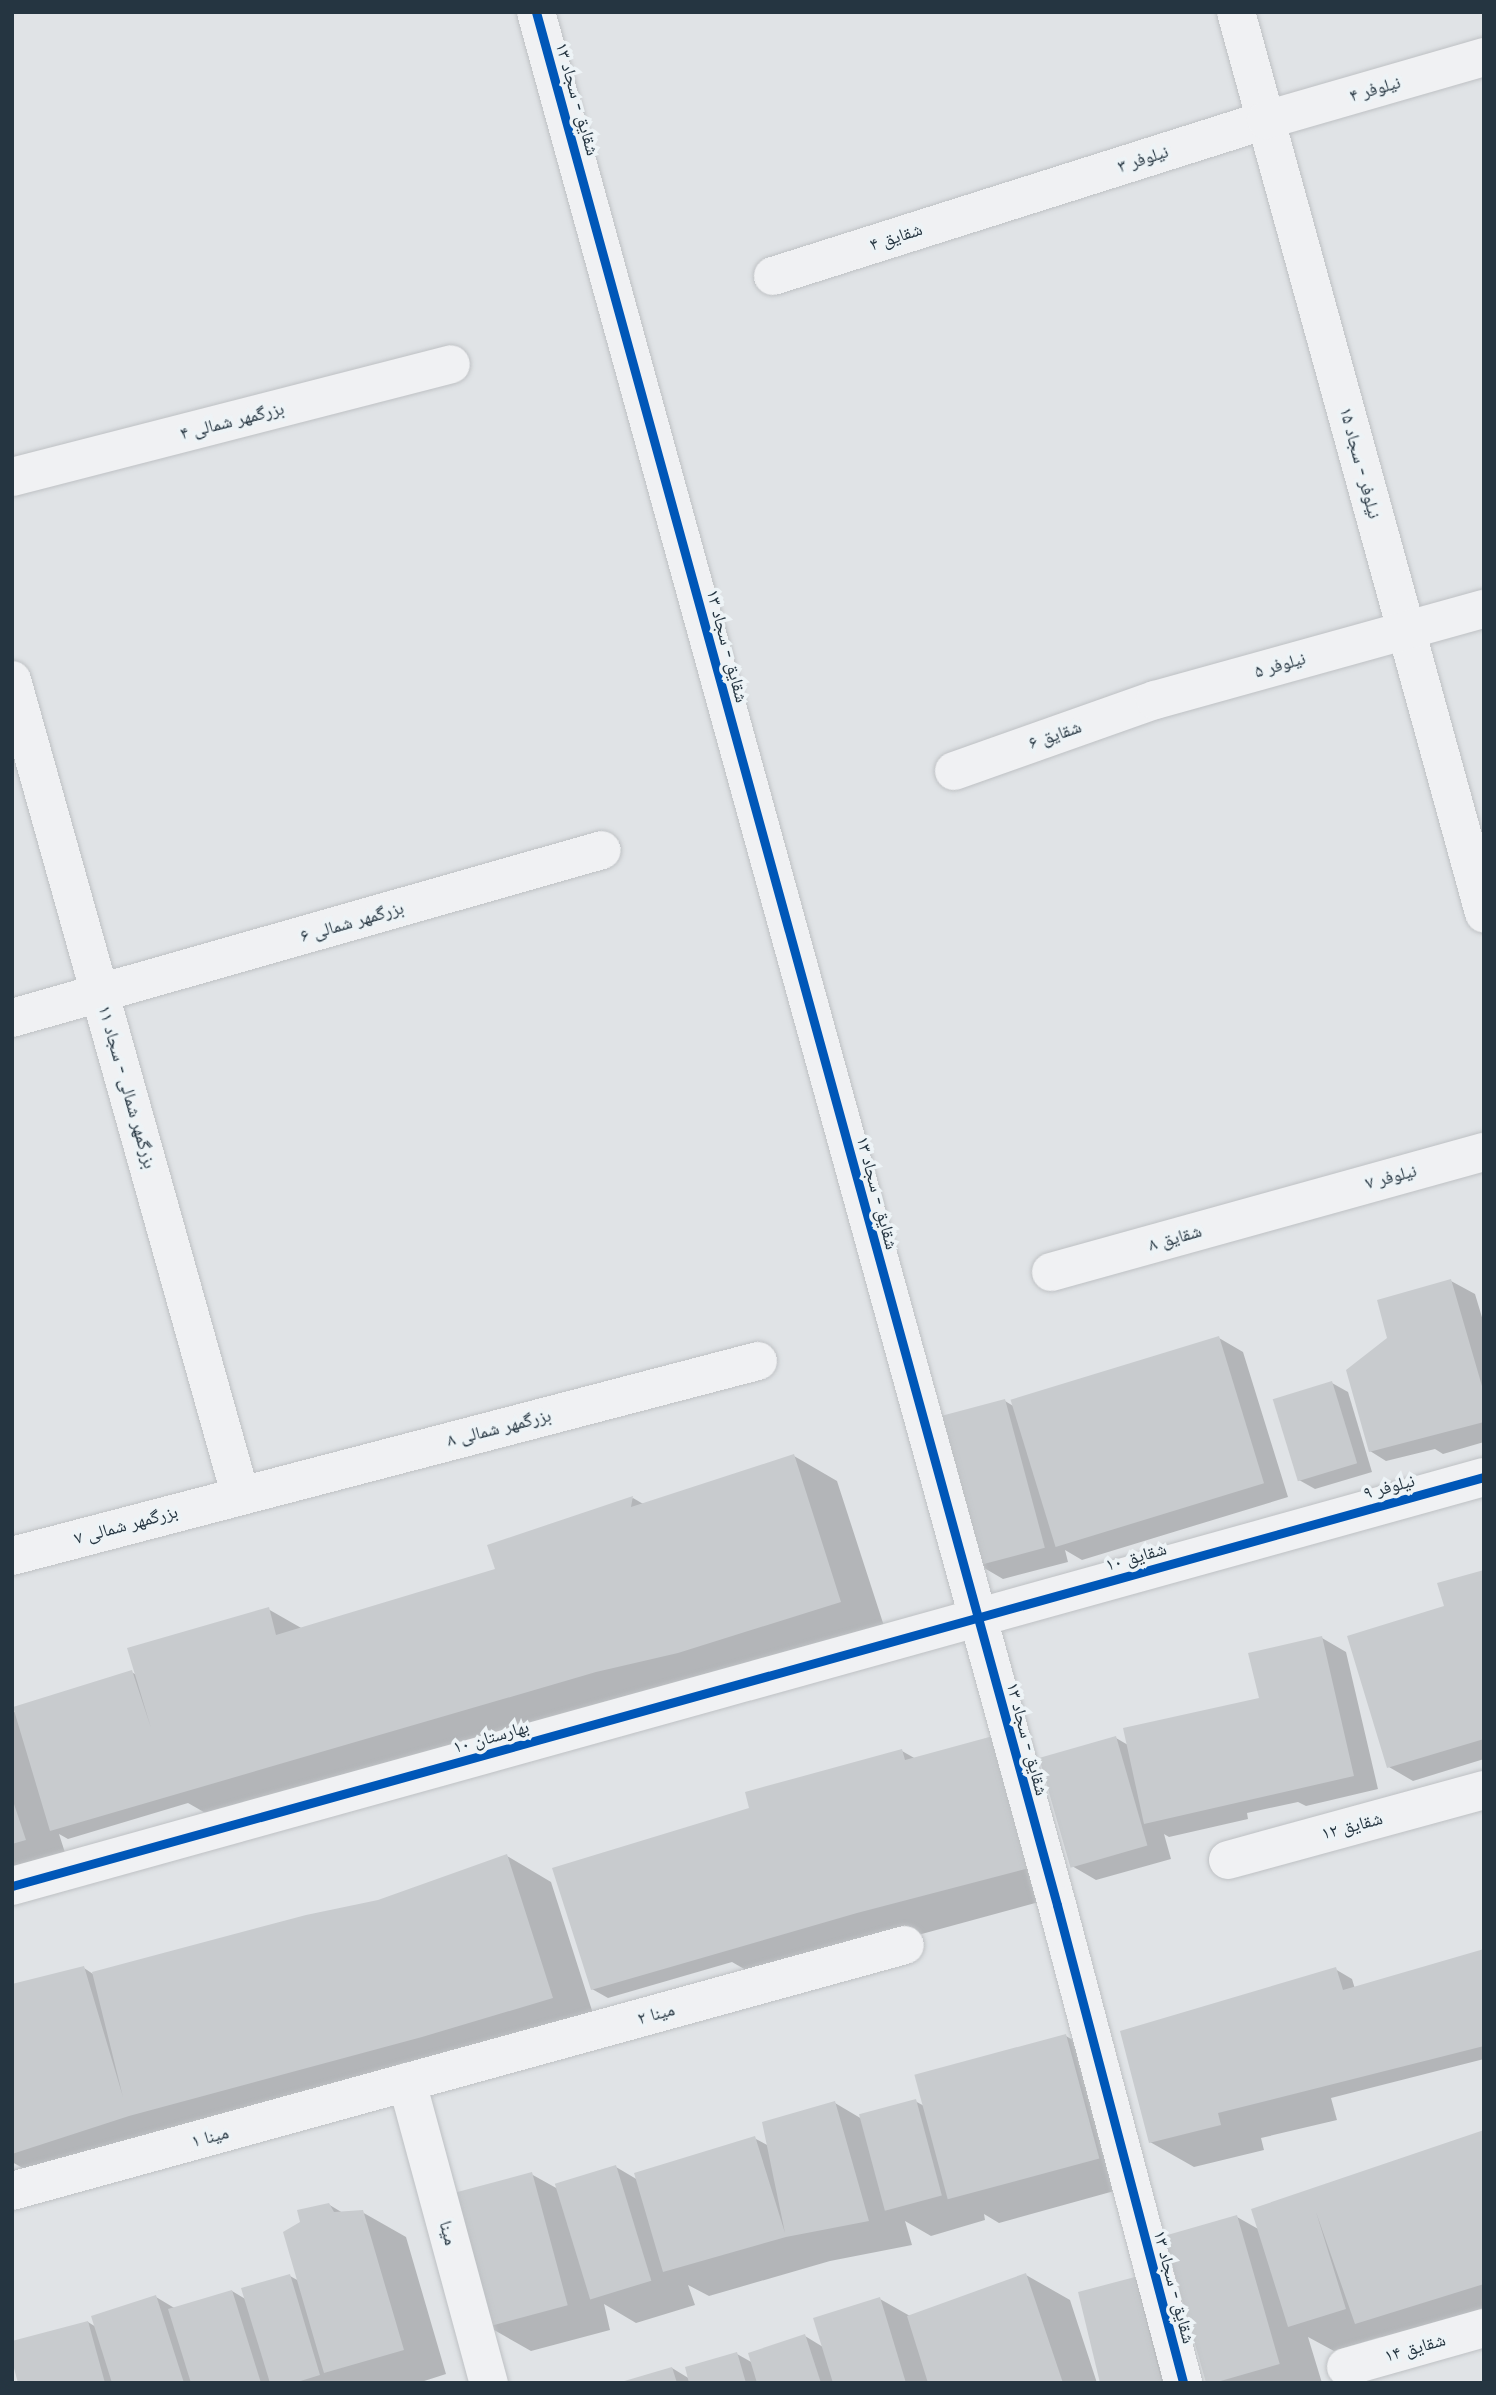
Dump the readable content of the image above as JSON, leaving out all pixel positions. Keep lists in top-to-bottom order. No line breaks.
{"streets":{"street":["نیلوفر ۴","شقایق - سجاد ۱۳","نیلوفر ۳","شقایق ۴","بزرگمهر شمالی ۴","نیلوفر - سجاد ۱۵","نیلوفر ۵","شقایق ۶","بزرگمهر شمالی ۶","بزرگمهر شمالی - سجاد ۱۱","نیلوفر ۷","شقایق ۸","بزرگمهر شمالی ۸","نیلوفر ۹","بزرگمهر شمالی ۷","شقایق ۱۰","بهارستان ۱۰","شقایق ۱۲","مینا ۲","مینا ۱","مینا","شقایق ۱۴"]},"crossings":[["نیلوفر ۴","نیلوفر ۳"],["نیلوفر ۴","نیلوفر - سجاد ۱۵"],["شقایق - سجاد ۱۳","شقایق ۱۰"],["شقایق - سجاد ۱۳","بهارستان ۱۰"],["نیلوفر ۳","شقایق ۴"],["نیلوفر ۳","نیلوفر - سجاد ۱۵"],["نیلوفر - سجاد ۱۵","نیلوفر ۵"],["نیلوفر ۵","شقایق ۶"],["بزرگمهر شمالی ۶","بزرگمهر شمالی - سجاد ۱۱"],["بزرگمهر شمالی - سجاد ۱۱","بزرگمهر شمالی ۸"],["بزرگمهر شمالی - سجاد ۱۱","بزرگمهر شمالی ۷"],["نیلوفر ۷","شقایق ۸"],["بزرگمهر شمالی ۸","بزرگمهر شمالی ۷"],["نیلوفر ۹","شقایق ۱۰"],["شقایق ۱۰","بهارستان ۱۰"],["مینا ۲","مینا ۱"],["مینا ۲","مینا"],["مینا ۱","مینا"]]}
